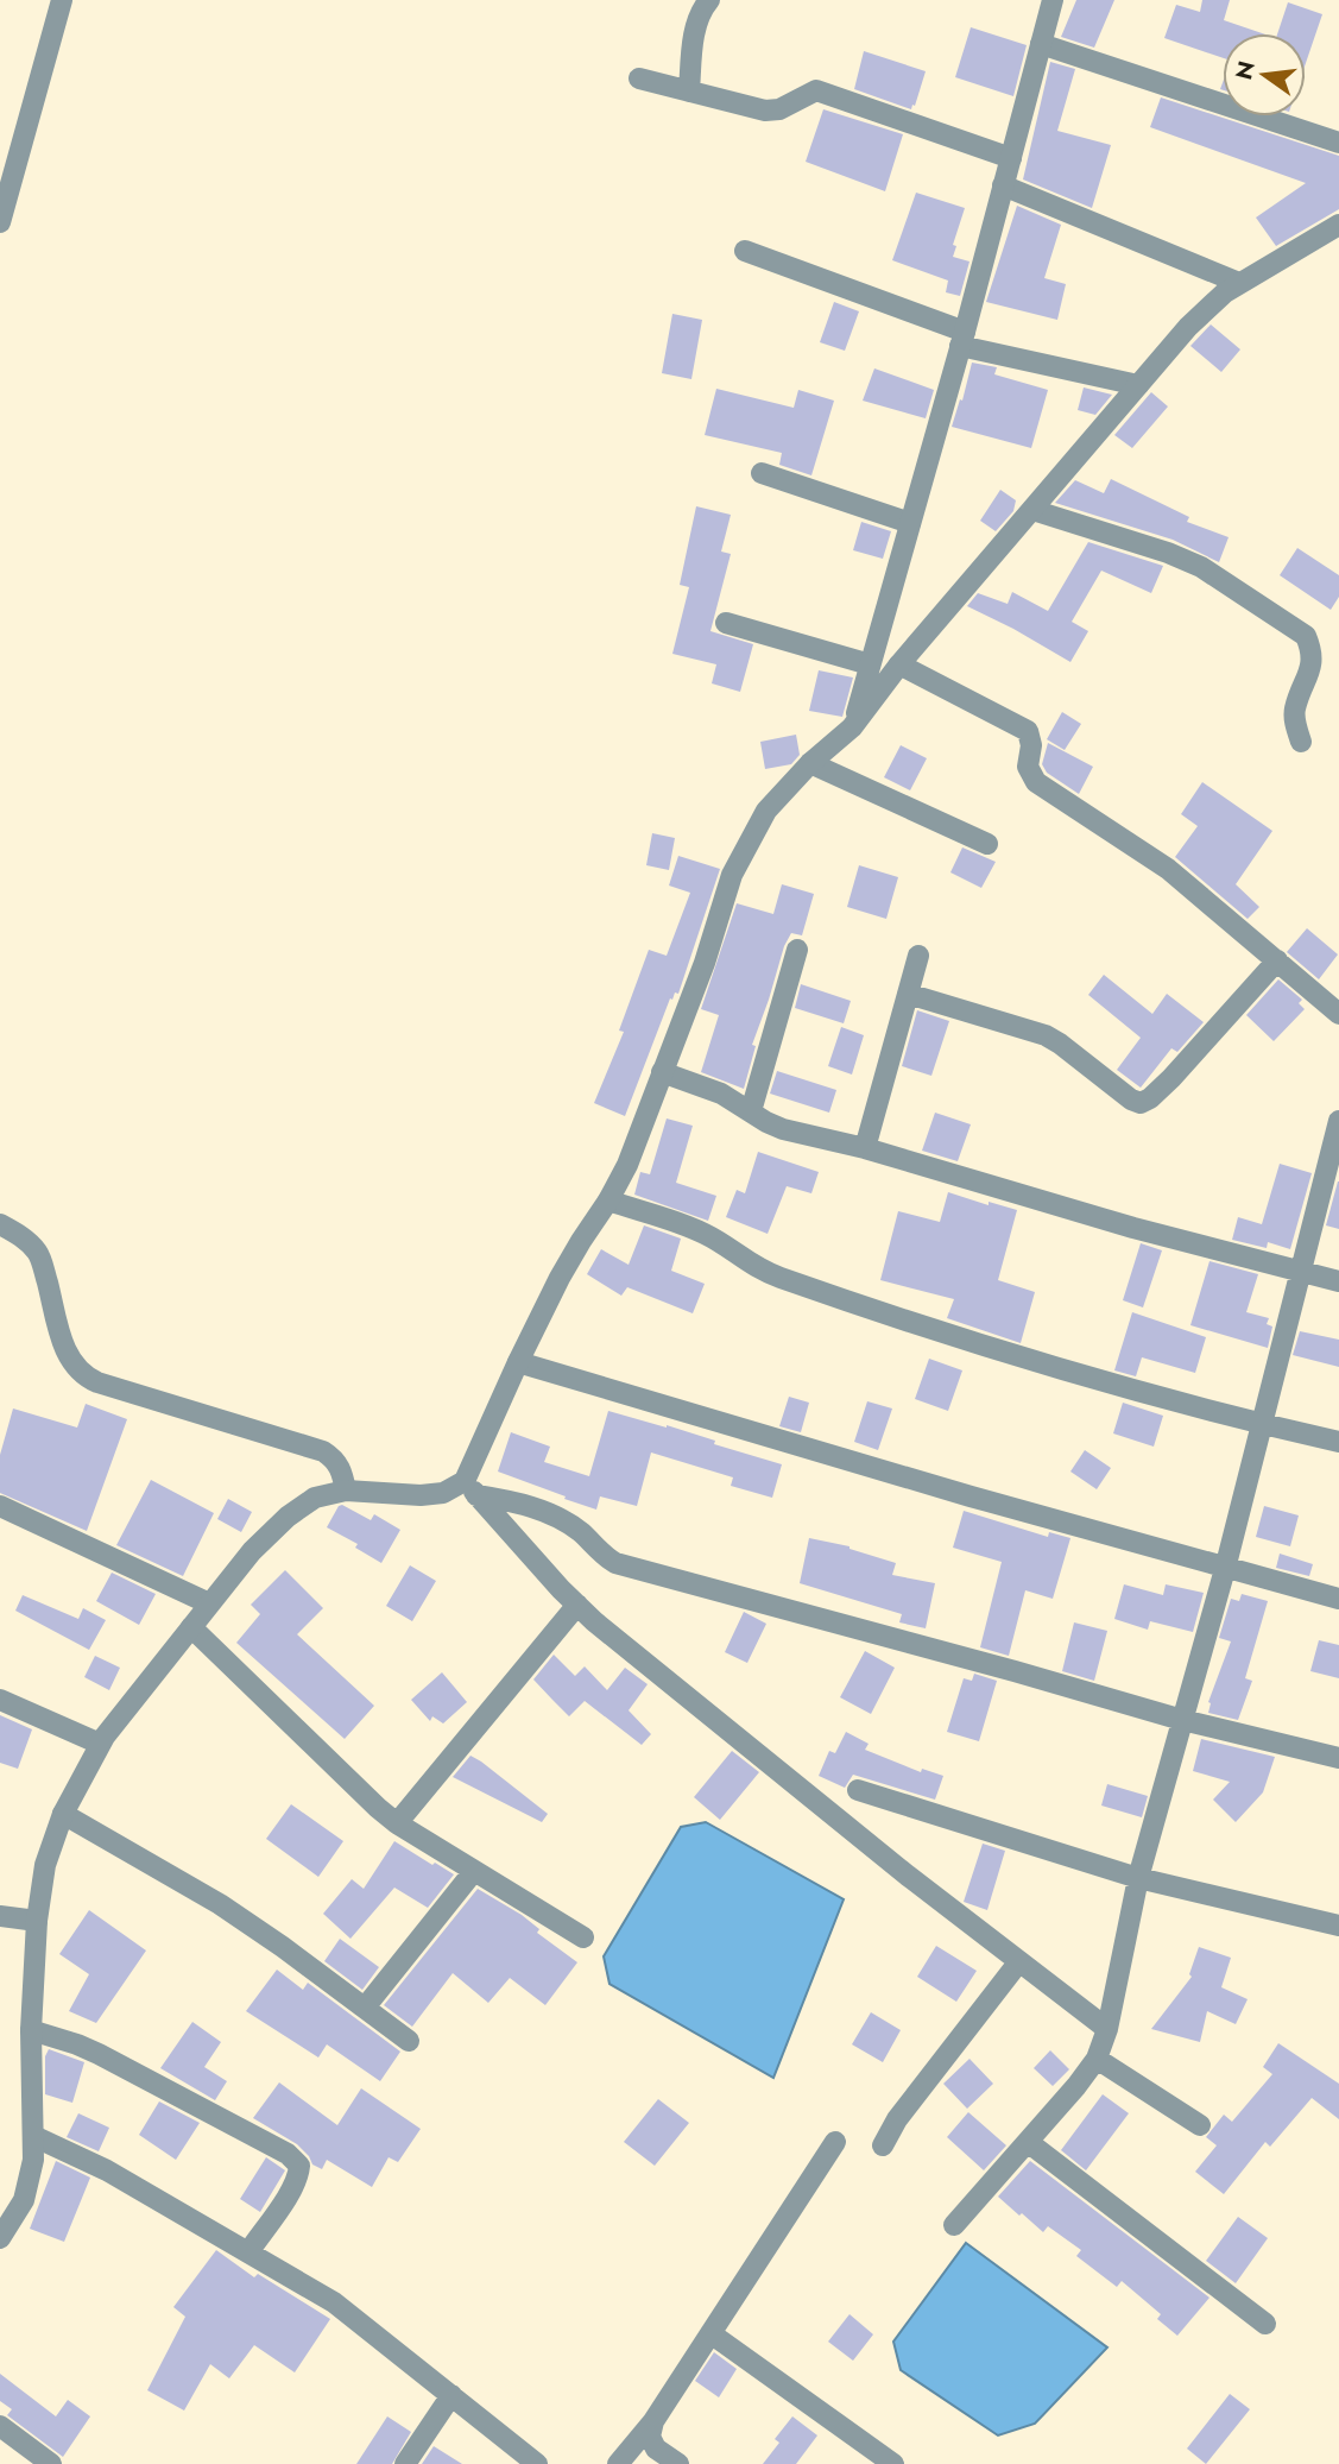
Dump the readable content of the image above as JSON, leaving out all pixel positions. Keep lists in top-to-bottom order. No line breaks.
{"north":"left"}
